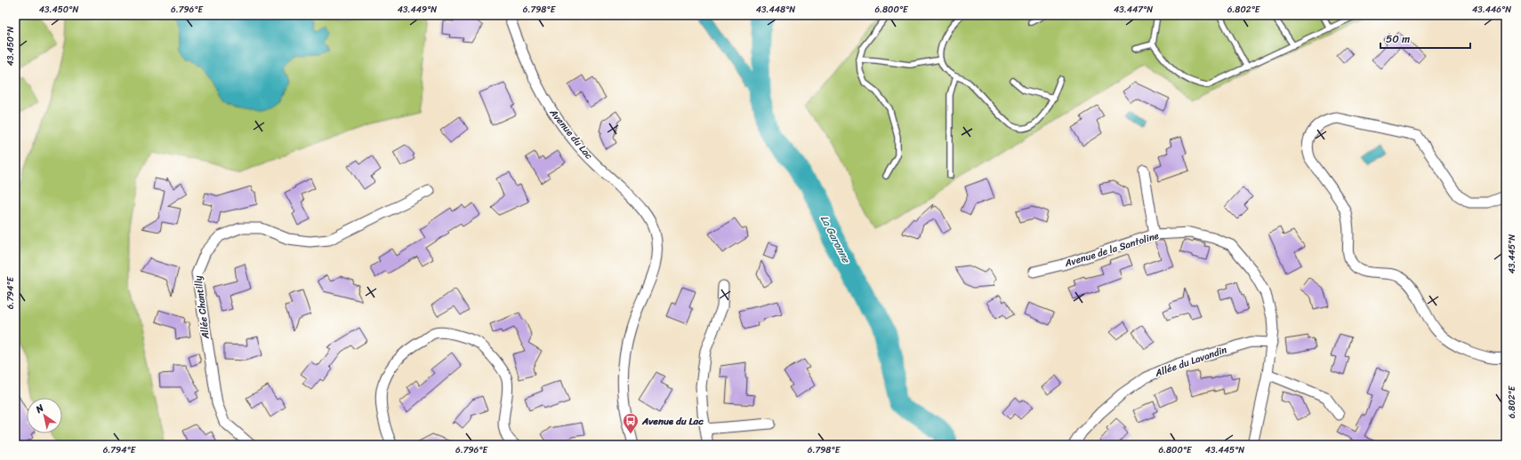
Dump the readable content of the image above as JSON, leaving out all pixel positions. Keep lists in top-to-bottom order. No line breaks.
{"streets":{"street":["Avenue du Lac","Avenue de la Santoline","Allée Chantilly","Allée du Lavandin"]},"crossings":[["Avenue de la Santoline","Allée du Lavandin"]],"water":["La Garonne"],"places":{"bus stop":["Avenue du Lac"]},"scale_bar":"50 m","north":"top left","coordinates":["43.450°N","6.796°E","43.449°N","6.798°E","43.448°N","6.800°E","43.447°N","6.802°E","43.446°N","43.445°N","6.794°E"]}
